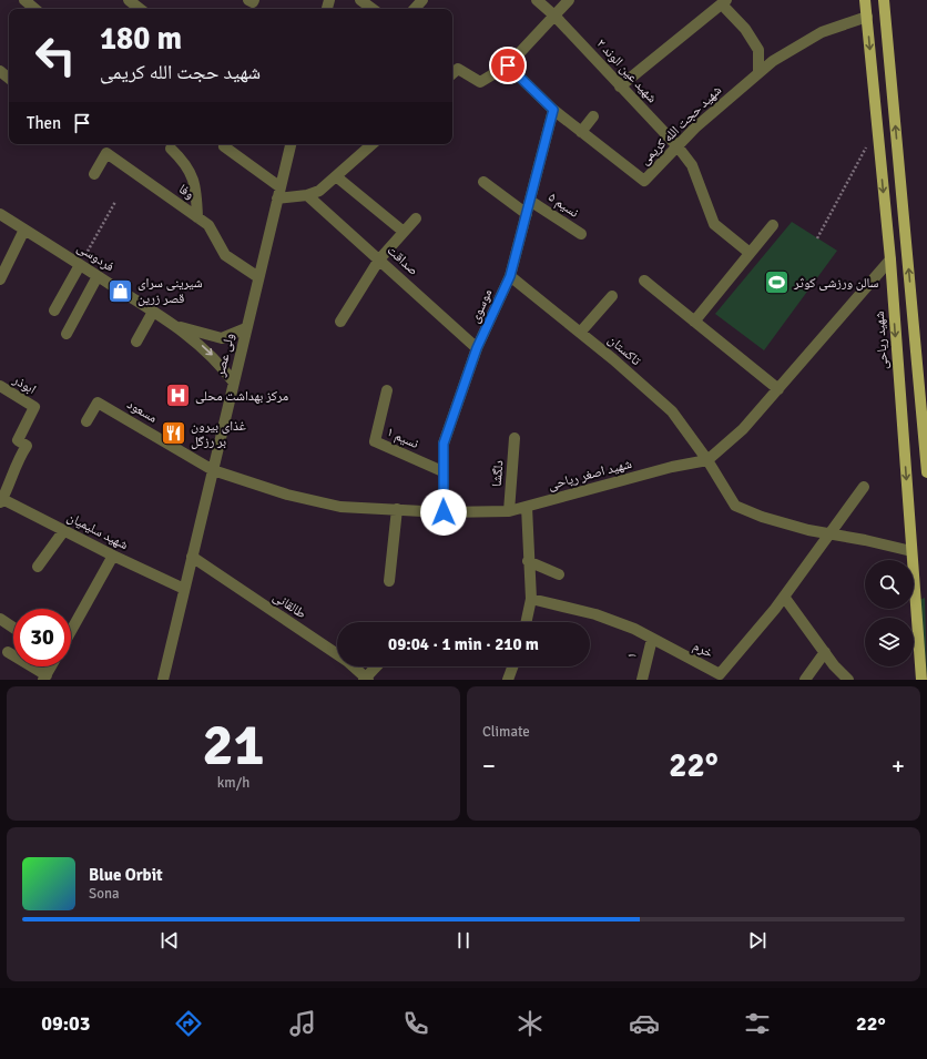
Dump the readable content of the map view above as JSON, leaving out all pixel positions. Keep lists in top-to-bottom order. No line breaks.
{"streets":{"main road":["شهید ریاحی"],"street":["شهید عین الوند ۲","شهید حجت الله کریمی","وفا","نسیم ۵","فردوسی","صداقت","موسوی","تاکستان","ولی عصر","ابوذر","مسعود","نسیم ۱","دلگشا","شهید اصغر ریاحی","شهید سلیمیان","طالقانی","خرم","۱"]},"crossings":[["شهید عین الوند ۲","شهید حجت الله کریمی"],["شهید حجت الله کریمی","موسوی"],["شهید حجت الله کریمی","شهید ریاحی"],["وفا","ولی عصر"],["نسیم ۵","موسوی"],["فردوسی","ولی عصر"],["صداقت","موسوی"],["موسوی","تاکستان"],["موسوی","نسیم ۱"],["موسوی","شهید اصغر ریاحی"],["شهید ریاحی","تاکستان"],["تاکستان","شهید اصغر ریاحی"],["تاکستان","خرم"],["ولی عصر","مسعود"],["ولی عصر","شهید اصغر ریاحی"],["ولی عصر","شهید سلیمیان"],["ولی عصر","طالقانی"],["ابوذر","شهید سلیمیان"],["مسعود","شهید اصغر ریاحی"],["دلگشا","شهید اصغر ریاحی"],["خرم","۱"]],"places":{"sports":["سالن ورزشی کوثر"],"shop":["شیرینی سرای قصر زرین"],"hospital":["مرکز بهداشت محلی"],"restaurant":["غذای بیرون بر رزگل"]},"page":{"turn":["180 m","شهید حجت الله کریمی"],"then":"Then","limit":"30","trip":"09:04 · 1 min · 210 m","tile":[["21","km/h"],"Climate"],"heat":["−","22°","+"],"song":["Blue Orbit","Sona"],"tabs":["09:03","22°"]}}
